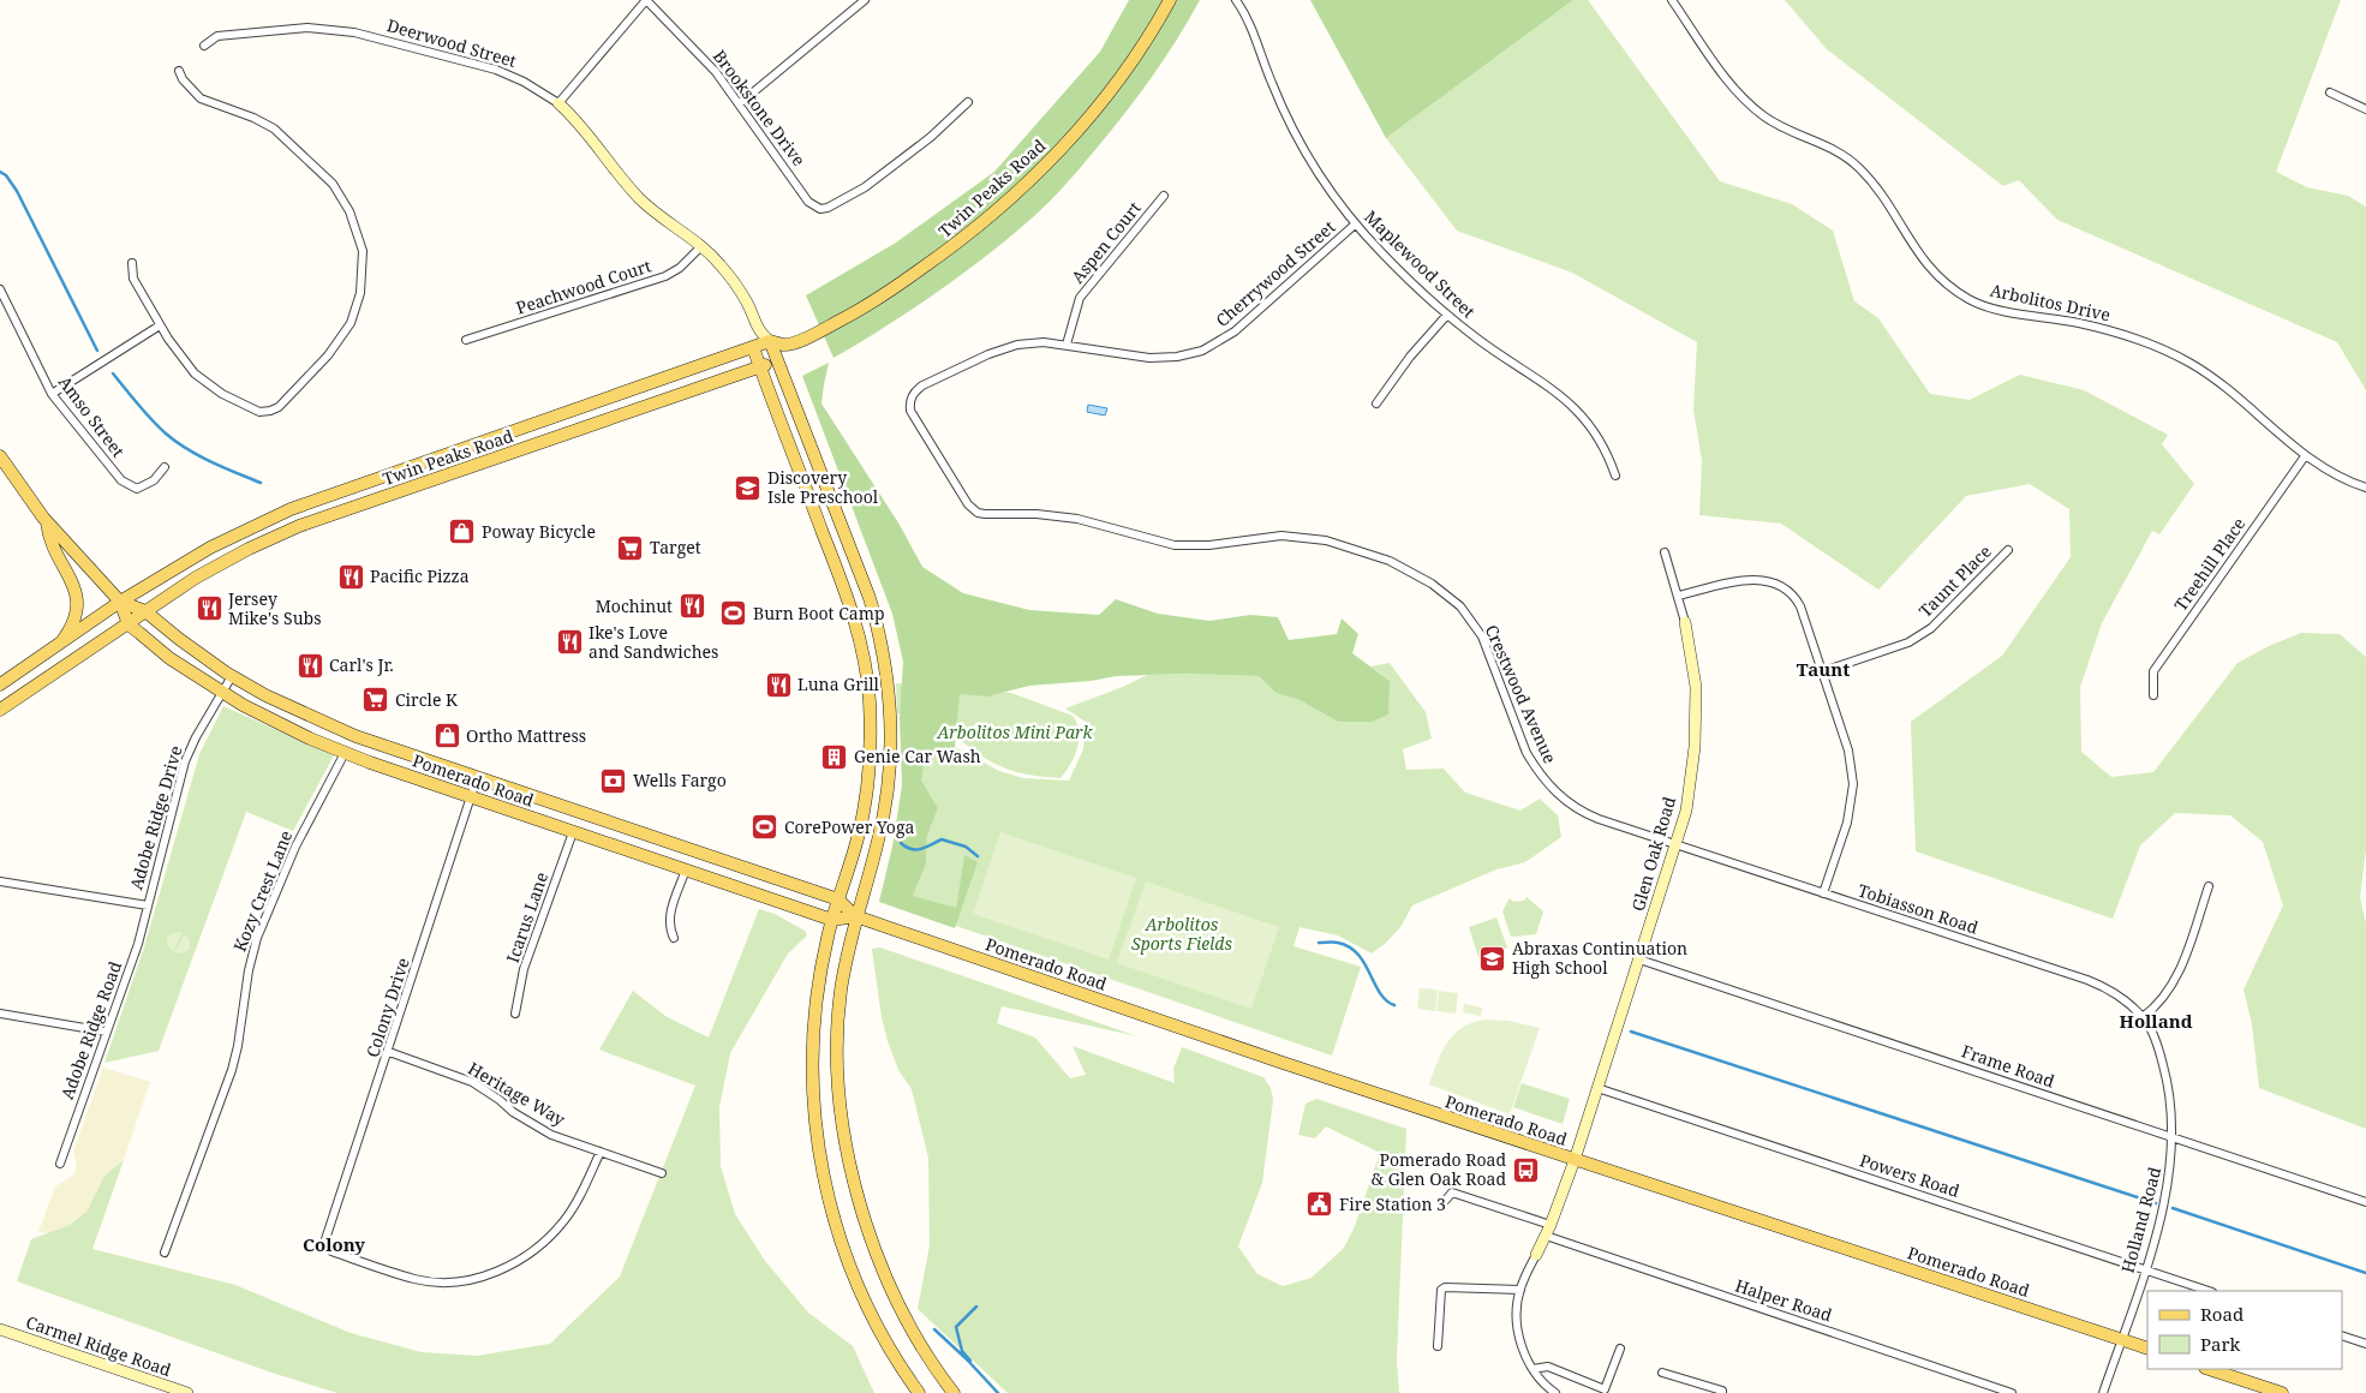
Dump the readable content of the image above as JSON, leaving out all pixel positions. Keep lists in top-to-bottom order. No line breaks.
{"streets":{"main road":["Twin Peaks Road","Pomerado Road"],"street":["Deerwood Street","Brookstone Drive","Aspen Court","Maplewood Street","Cherrywood Street","Peachwood Court","Arbolitos Drive","Amso Street","Treehill Place","Taunt Place","Crestwood Avenue","Adobe Ridge Drive","Glen Oak Road","Kozy Crest Lane","Tobiasson Road","Icarus Lane","Colony Drive","Adobe Ridge Road","Frame Road","Heritage Way","Powers Road","Holland Road","Halper Road","Carmel Ridge Road"]},"crossings":[["Deerwood Street","Twin Peaks Road"],["Deerwood Street","Peachwood Court"],["Twin Peaks Road","Pomerado Road"],["Aspen Court","Cherrywood Street"],["Maplewood Street","Cherrywood Street"],["Cherrywood Street","Crestwood Avenue"],["Arbolitos Drive","Treehill Place"],["Crestwood Avenue","Glen Oak Road"],["Crestwood Avenue","Tobiasson Road"],["Pomerado Road","Adobe Ridge Drive"],["Pomerado Road","Glen Oak Road"],["Pomerado Road","Kozy Crest Lane"],["Pomerado Road","Icarus Lane"],["Pomerado Road","Colony Drive"],["Pomerado Road","Holland Road"],["Adobe Ridge Drive","Adobe Ridge Road"],["Glen Oak Road","Tobiasson Road"],["Glen Oak Road","Frame Road"],["Glen Oak Road","Powers Road"],["Glen Oak Road","Halper Road"],["Tobiasson Road","Holland Road"],["Colony Drive","Heritage Way"],["Frame Road","Holland Road"],["Powers Road","Holland Road"]],"districts":["Taunt","Holland","Colony"],"parks":["Arbolitos Mini Park","Arbolitos Sports Fields"],"places":{"school or university":["Discovery Isle Preschool","Abraxas Continuation High School"],"shop":["Poway Bicycle","Ortho Mattress"],"supermarket":["Target","Circle K"],"restaurant":["Pacific Pizza","Mochinut","Jersey Mike's Subs","Ike's Love and Sandwiches","Carl's Jr.","Luna Grill"],"sports":["Burn Boot Camp","CorePower Yoga"],"building":["Genie Car Wash"],"bank":["Wells Fargo"],"bus stop":["Pomerado Road & Glen Oak Road"],"public building":["Fire Station 3"]},"legend":["Road","Park"]}
